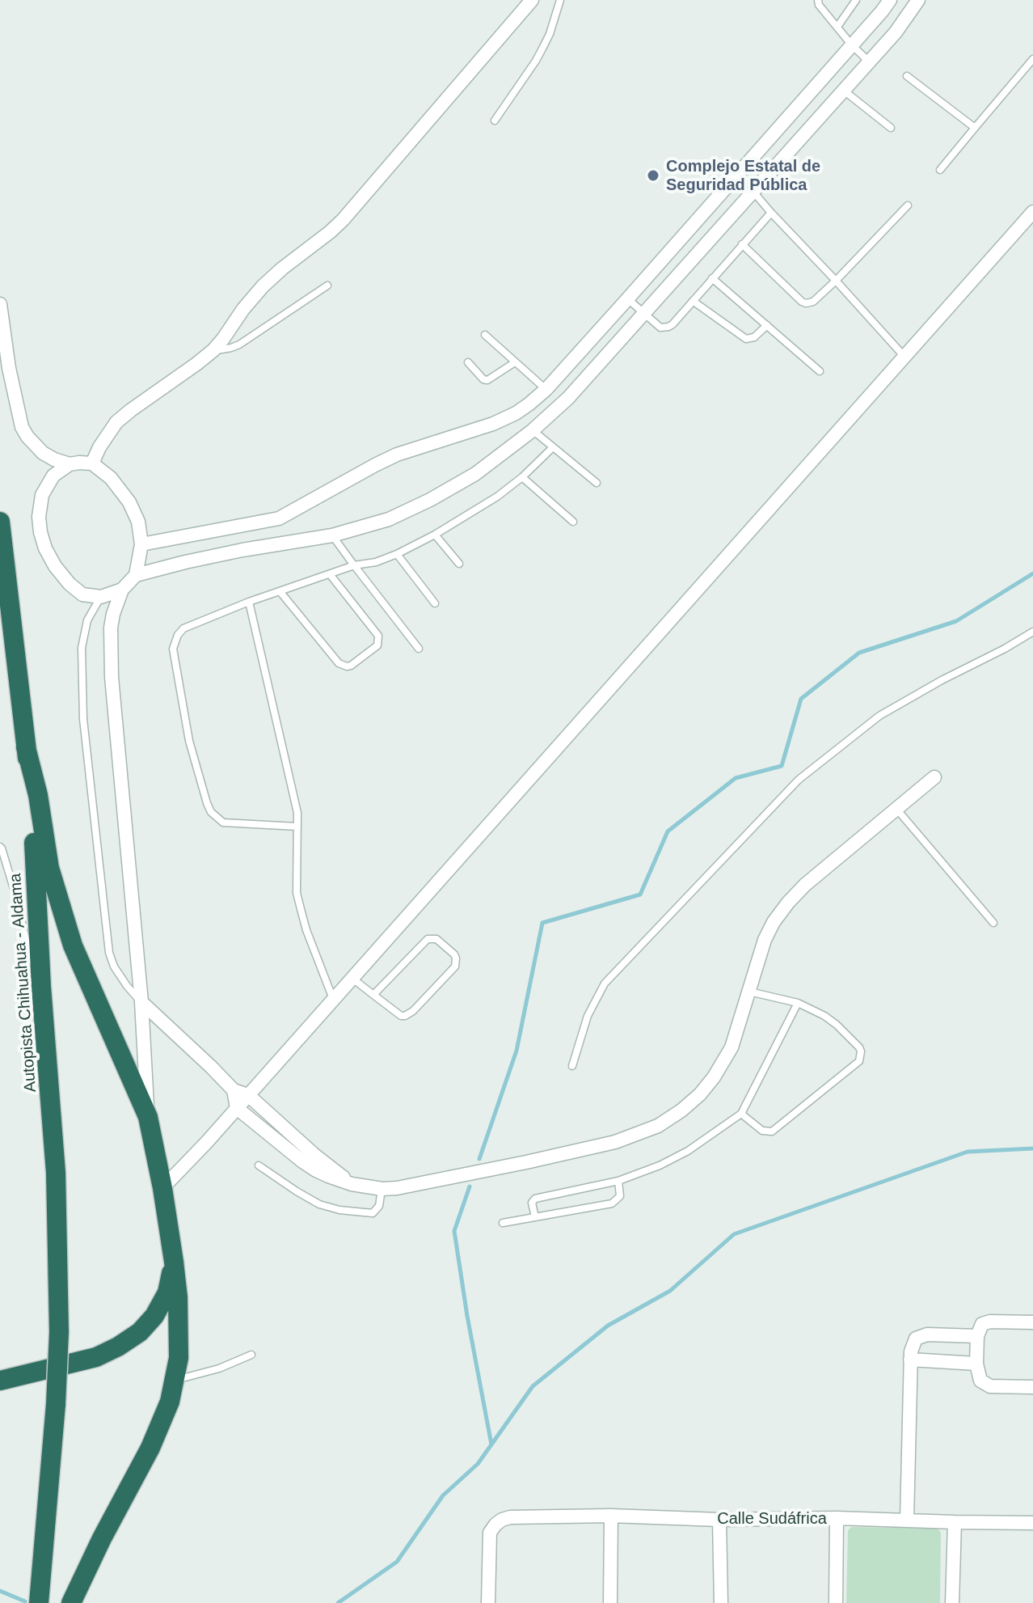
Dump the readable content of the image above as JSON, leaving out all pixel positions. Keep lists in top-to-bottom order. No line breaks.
{"streets":{"highway":["Autopista Chihuahua - Aldama"],"street":["Calle Sudáfrica"]},"places":["Complejo Estatal de Seguridad Pública"]}
